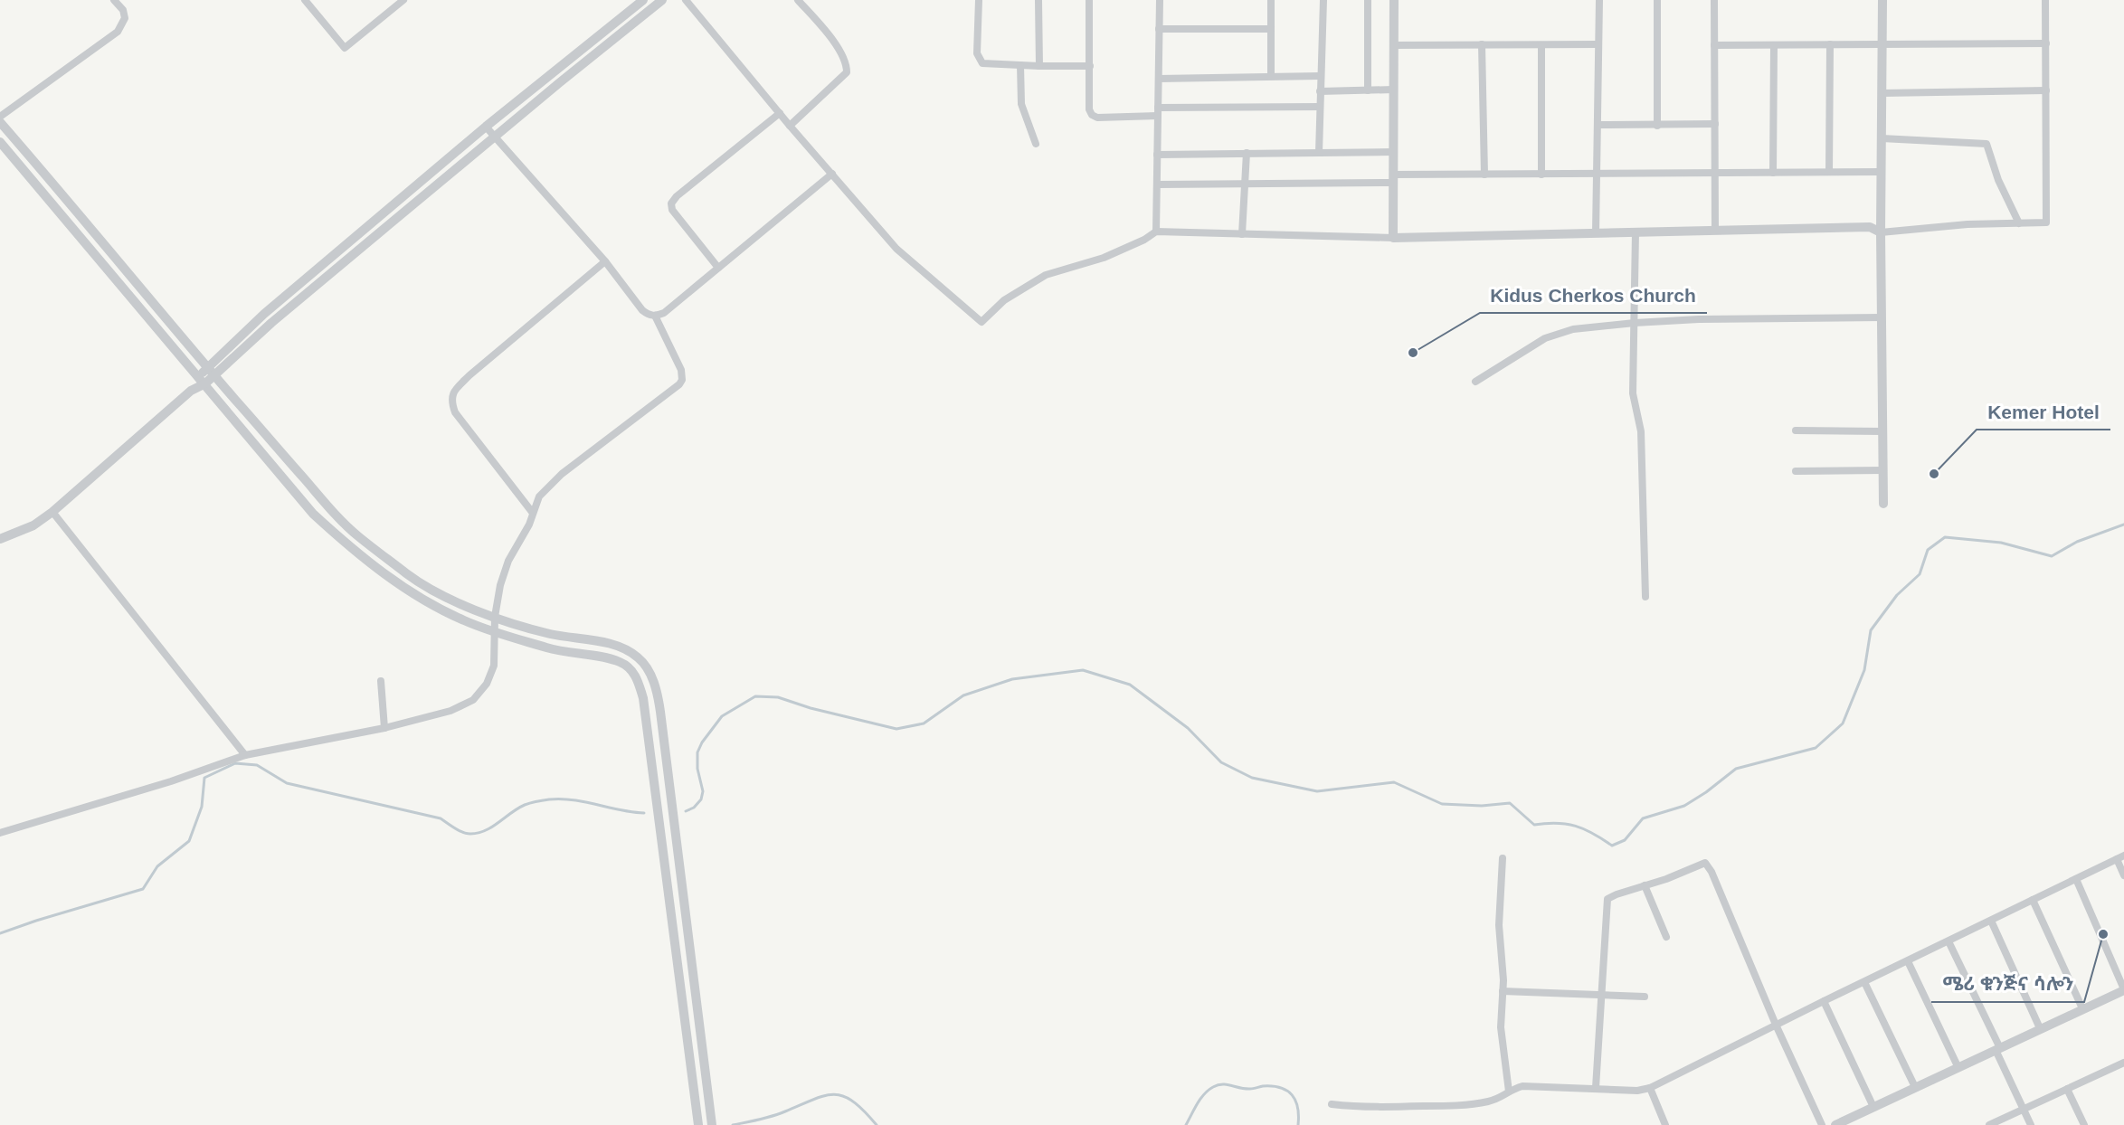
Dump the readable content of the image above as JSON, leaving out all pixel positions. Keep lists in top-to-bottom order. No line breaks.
{"places":["Kidus Cherkos Church","Kemer Hotel","ሜሪ ቁንጅና ሳሎን"]}
